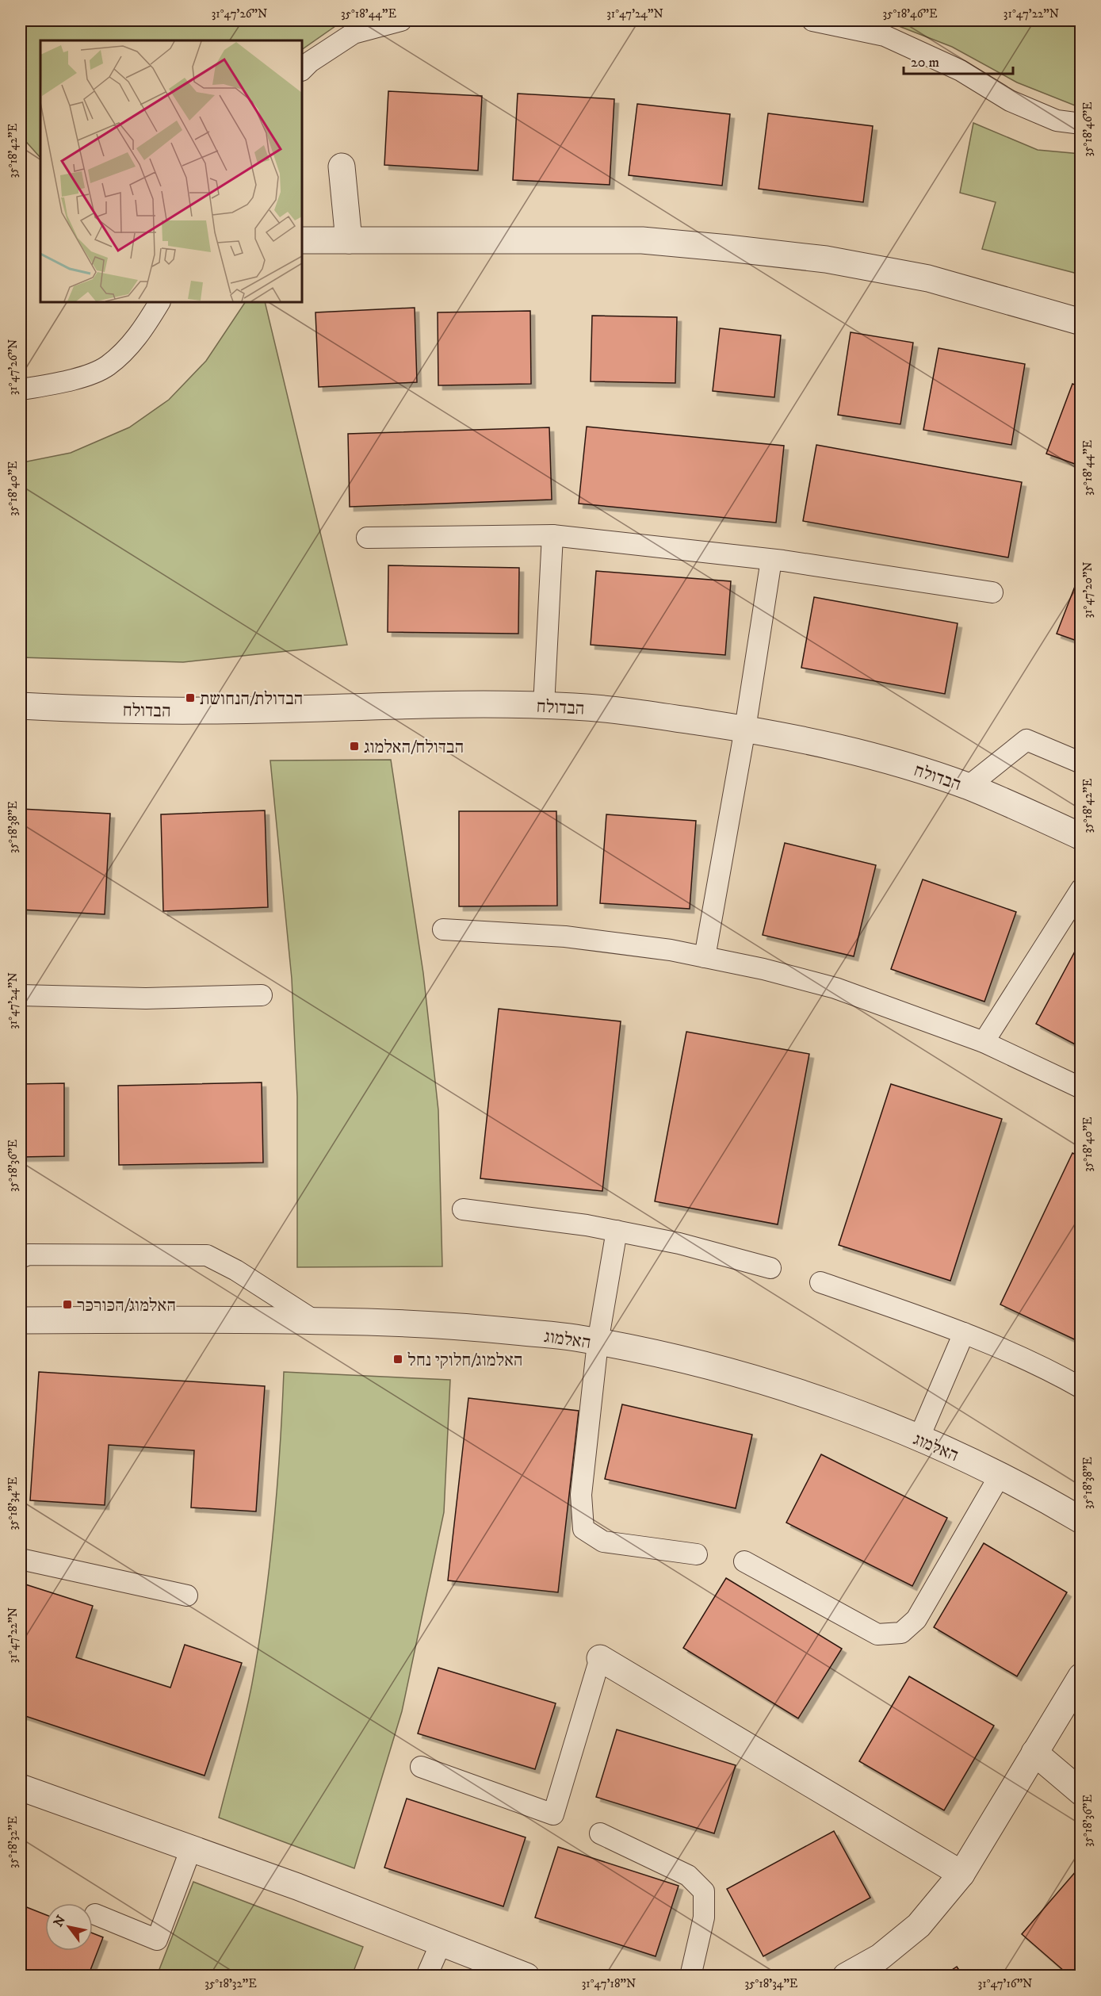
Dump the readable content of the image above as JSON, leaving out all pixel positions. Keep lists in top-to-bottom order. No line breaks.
{"streets":{"street":["הבדולח","האלמוג"]},"places":{"transit":["הבדולת/הנחושת","הבדולח/האלמוג","האלמוג/הכורכר","האלמוג/חלוקי נחל"]},"scale_bar":"20 m","north":"top left","coordinates":["31°47'26\"N","35°18'44\"E","31°47'24\"N","35°18'46\"E","31°47'22\"N","35°18'42\"E","35°18'40\"E","31°47'20\"N","35°18'38\"E","35°18'36\"E","35°18'34\"E","35°18'32\"E","31°47'18\"N","31°47'16\"N"]}
